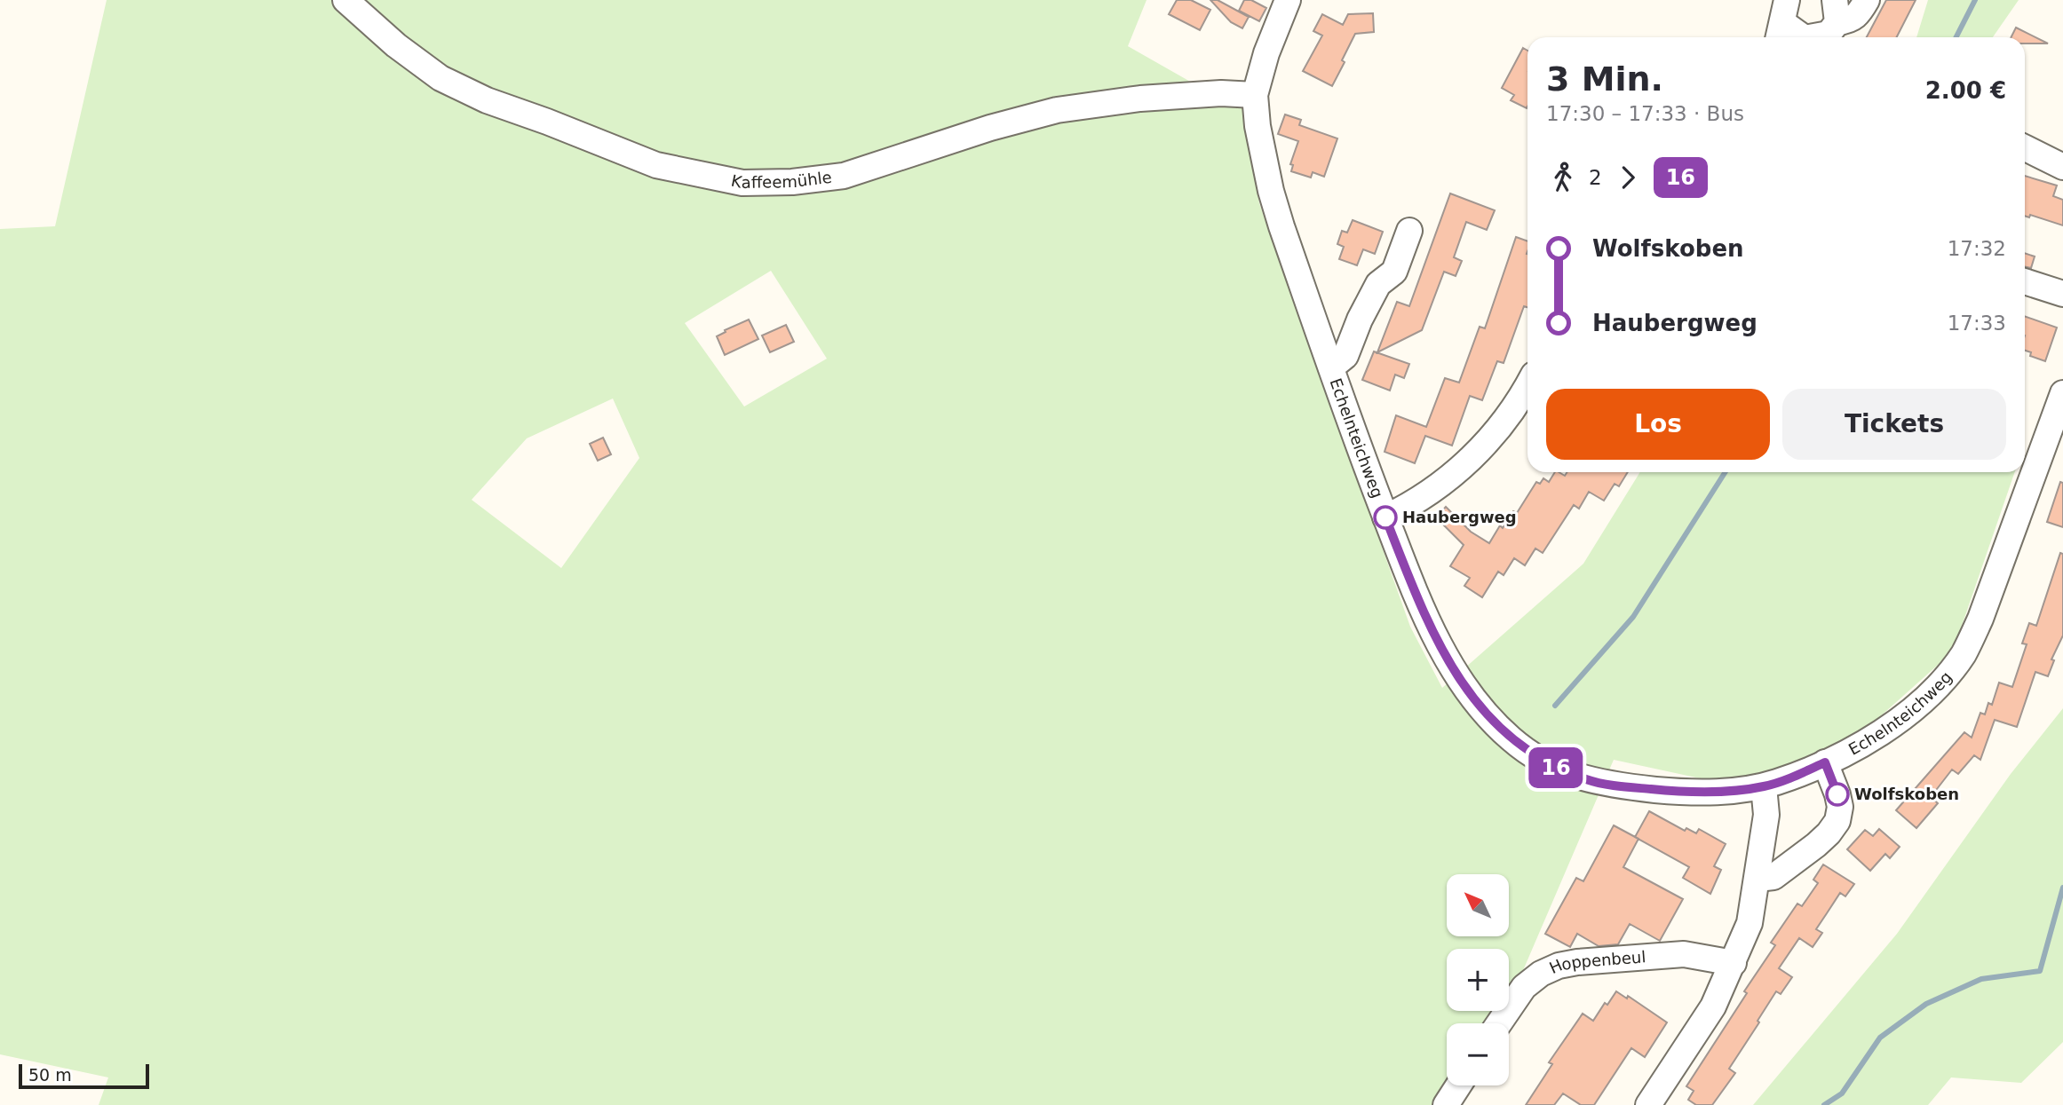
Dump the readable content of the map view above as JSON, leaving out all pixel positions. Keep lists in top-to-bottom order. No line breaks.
{"streets":{"street":["Kaffeemühle","Echelnteichweg","Hoppenbeul"]},"crossings":[["Kaffeemühle","Echelnteichweg"]],"places":["Haubergweg","Wolfskoben"],"lines":["bus line 16"],"scale_bar":"50 m","north":"top left","page":{"on_map":"16","heading":["3 Min.","17:30 – 17:33 · Bus","2.00 €"],"legs":["2","16"],"list":[{"name":"Wolfskoben","value":"17:32"},{"name":"Haubergweg","value":"17:33"}],"buttons":["Los","Tickets"],"map_buttons":["+","−"],"scale":"50 m"}}
